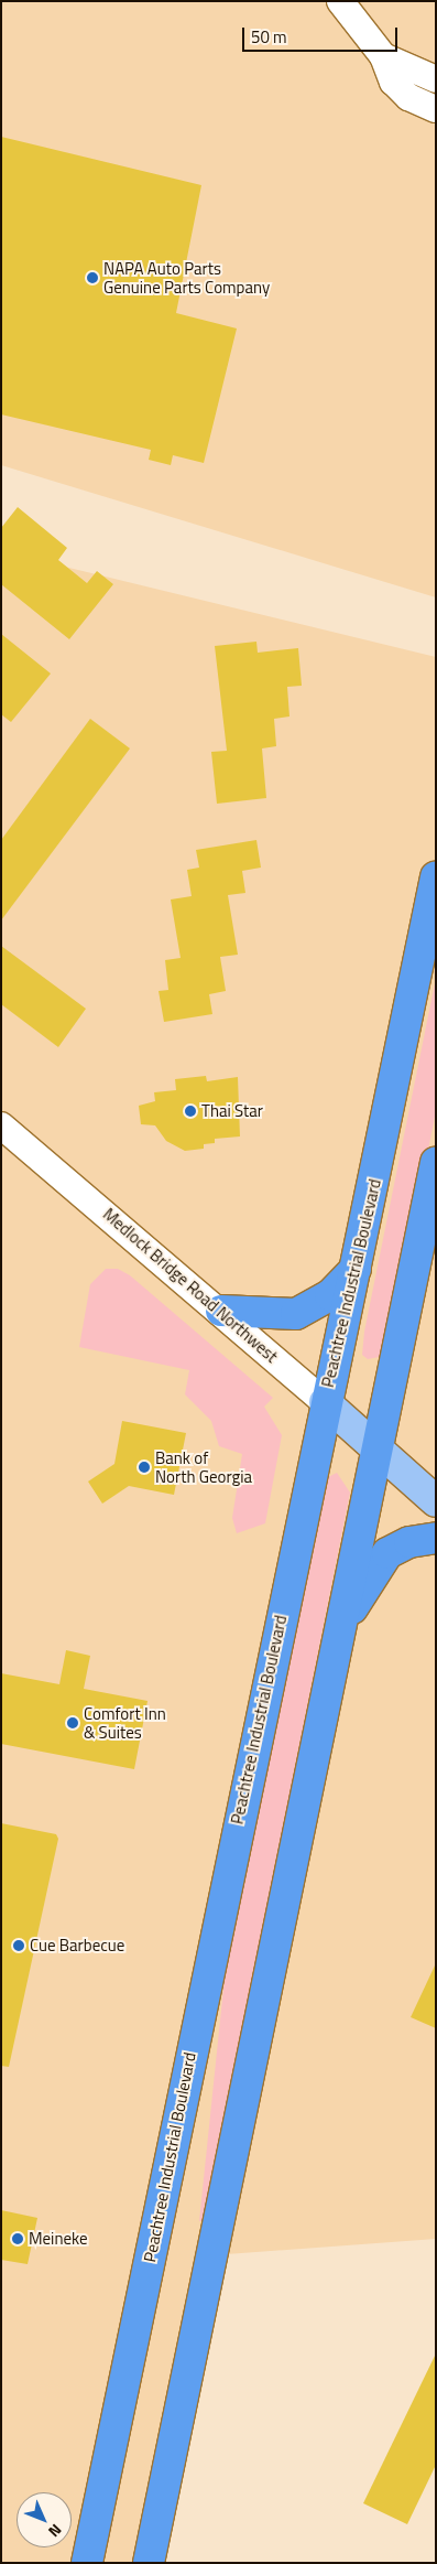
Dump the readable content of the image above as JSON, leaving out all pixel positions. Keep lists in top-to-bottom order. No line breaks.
{"streets":{"highway":["Peachtree Industrial Boulevard"],"main road":["Medlock Bridge Road Northwest"]},"crossings":[["Peachtree Industrial Boulevard","Medlock Bridge Road Northwest"]],"places":["NAPA Auto Parts Genuine Parts Company","Thai Star","Bank of North Georgia","Comfort Inn & Suites","Cue Barbecue","Meineke"],"scale_bar":"50 m","north":"bottom right"}
